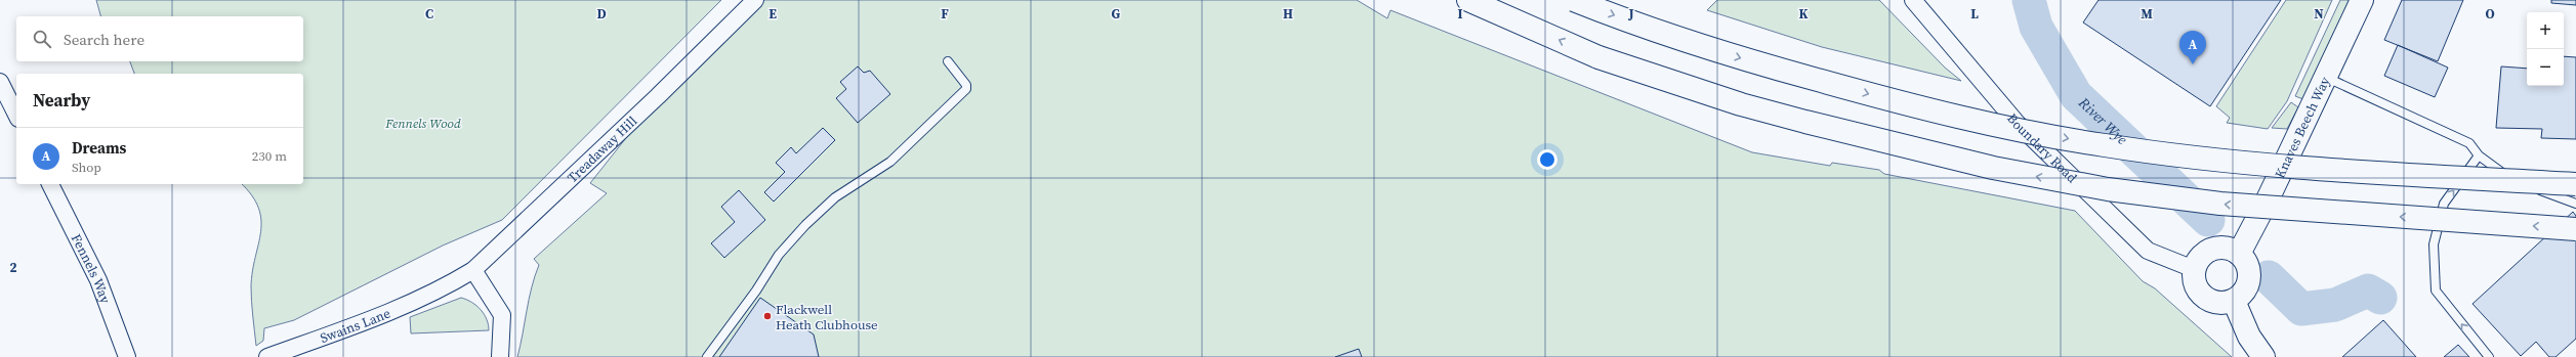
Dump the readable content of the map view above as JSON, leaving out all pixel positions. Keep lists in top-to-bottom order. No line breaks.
{"streets":{"main road":["Knaves Beech Way"],"street":["Boundary Road","Treadaway Hill","Fennels Way","Swains Lane"]},"crossings":[["Knaves Beech Way","Boundary Road"],["Treadaway Hill","Swains Lane"]],"water":["River Wye"],"parks":["Fennels Wood"],"places":["Flackwell Heath Clubhouse"],"page":{"map_buttons":["+","−"],"search":"Search here","pins":"A","heading":"Nearby","list":[{"mark":"A","name":"Dreams","note":"Shop","value":"230 m"}]},"grid":{"columns":["C","D","E","F","G","H","I","J","K","L","M","N","O"],"rows":["2"]}}
